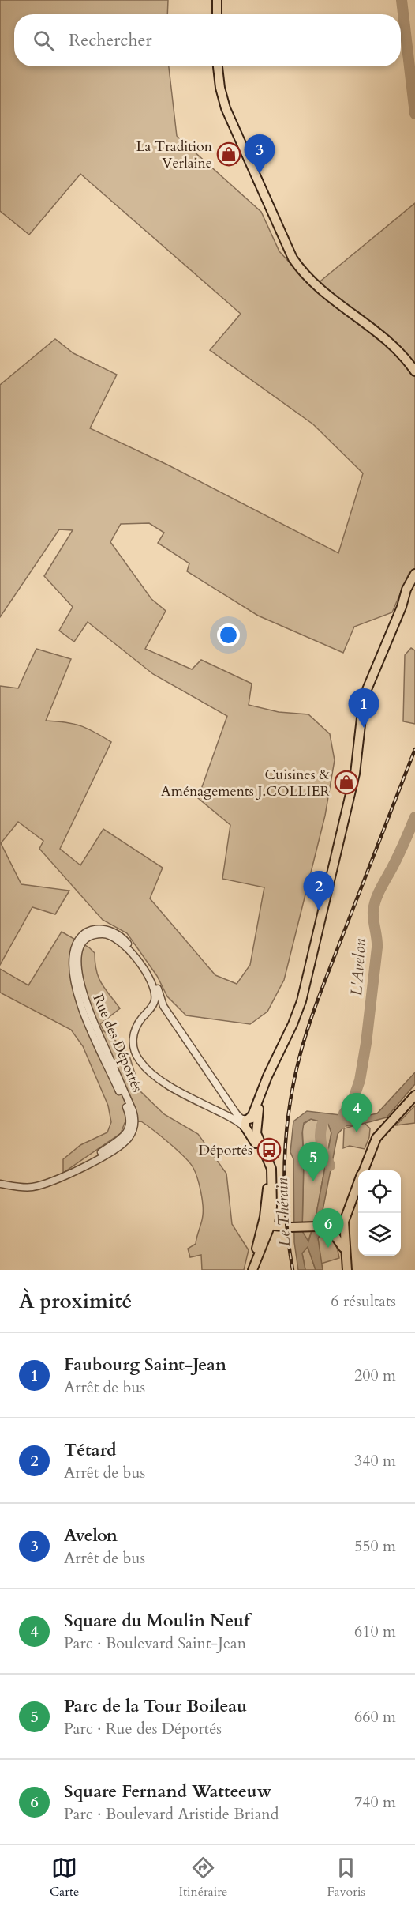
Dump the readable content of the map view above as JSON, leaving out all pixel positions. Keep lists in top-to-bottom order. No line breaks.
{"streets":{"main road":["Rue des Déportés"]},"water":["L'Avelon","Le Thérain"],"places":{"shop":["La Tradition Verlaine","Cuisines & Aménagements J.COLLIER"],"bus stop":["Déportés"]},"page":{"search":"Rechercher","pins":["3","1","2","4","5","6"],"heading":["À proximité","6 résultats"],"list":[{"mark":"1","name":"Faubourg Saint-Jean","note":"Arrêt de bus","value":"200 m"},{"mark":"2","name":"Tétard","note":"Arrêt de bus","value":"340 m"},{"mark":"3","name":"Avelon","note":"Arrêt de bus","value":"550 m"},{"mark":"4","name":"Square du Moulin Neuf","note":"Parc · Boulevard Saint-Jean","value":"610 m"},{"mark":"5","name":"Parc de la Tour Boileau","note":"Parc · Rue des Déportés","value":"660 m"},{"mark":"6","name":"Square Fernand Watteeuw","note":"Parc · Boulevard Aristide Briand","value":"740 m"}],"nav":["Carte","Itinéraire","Favoris"]}}
